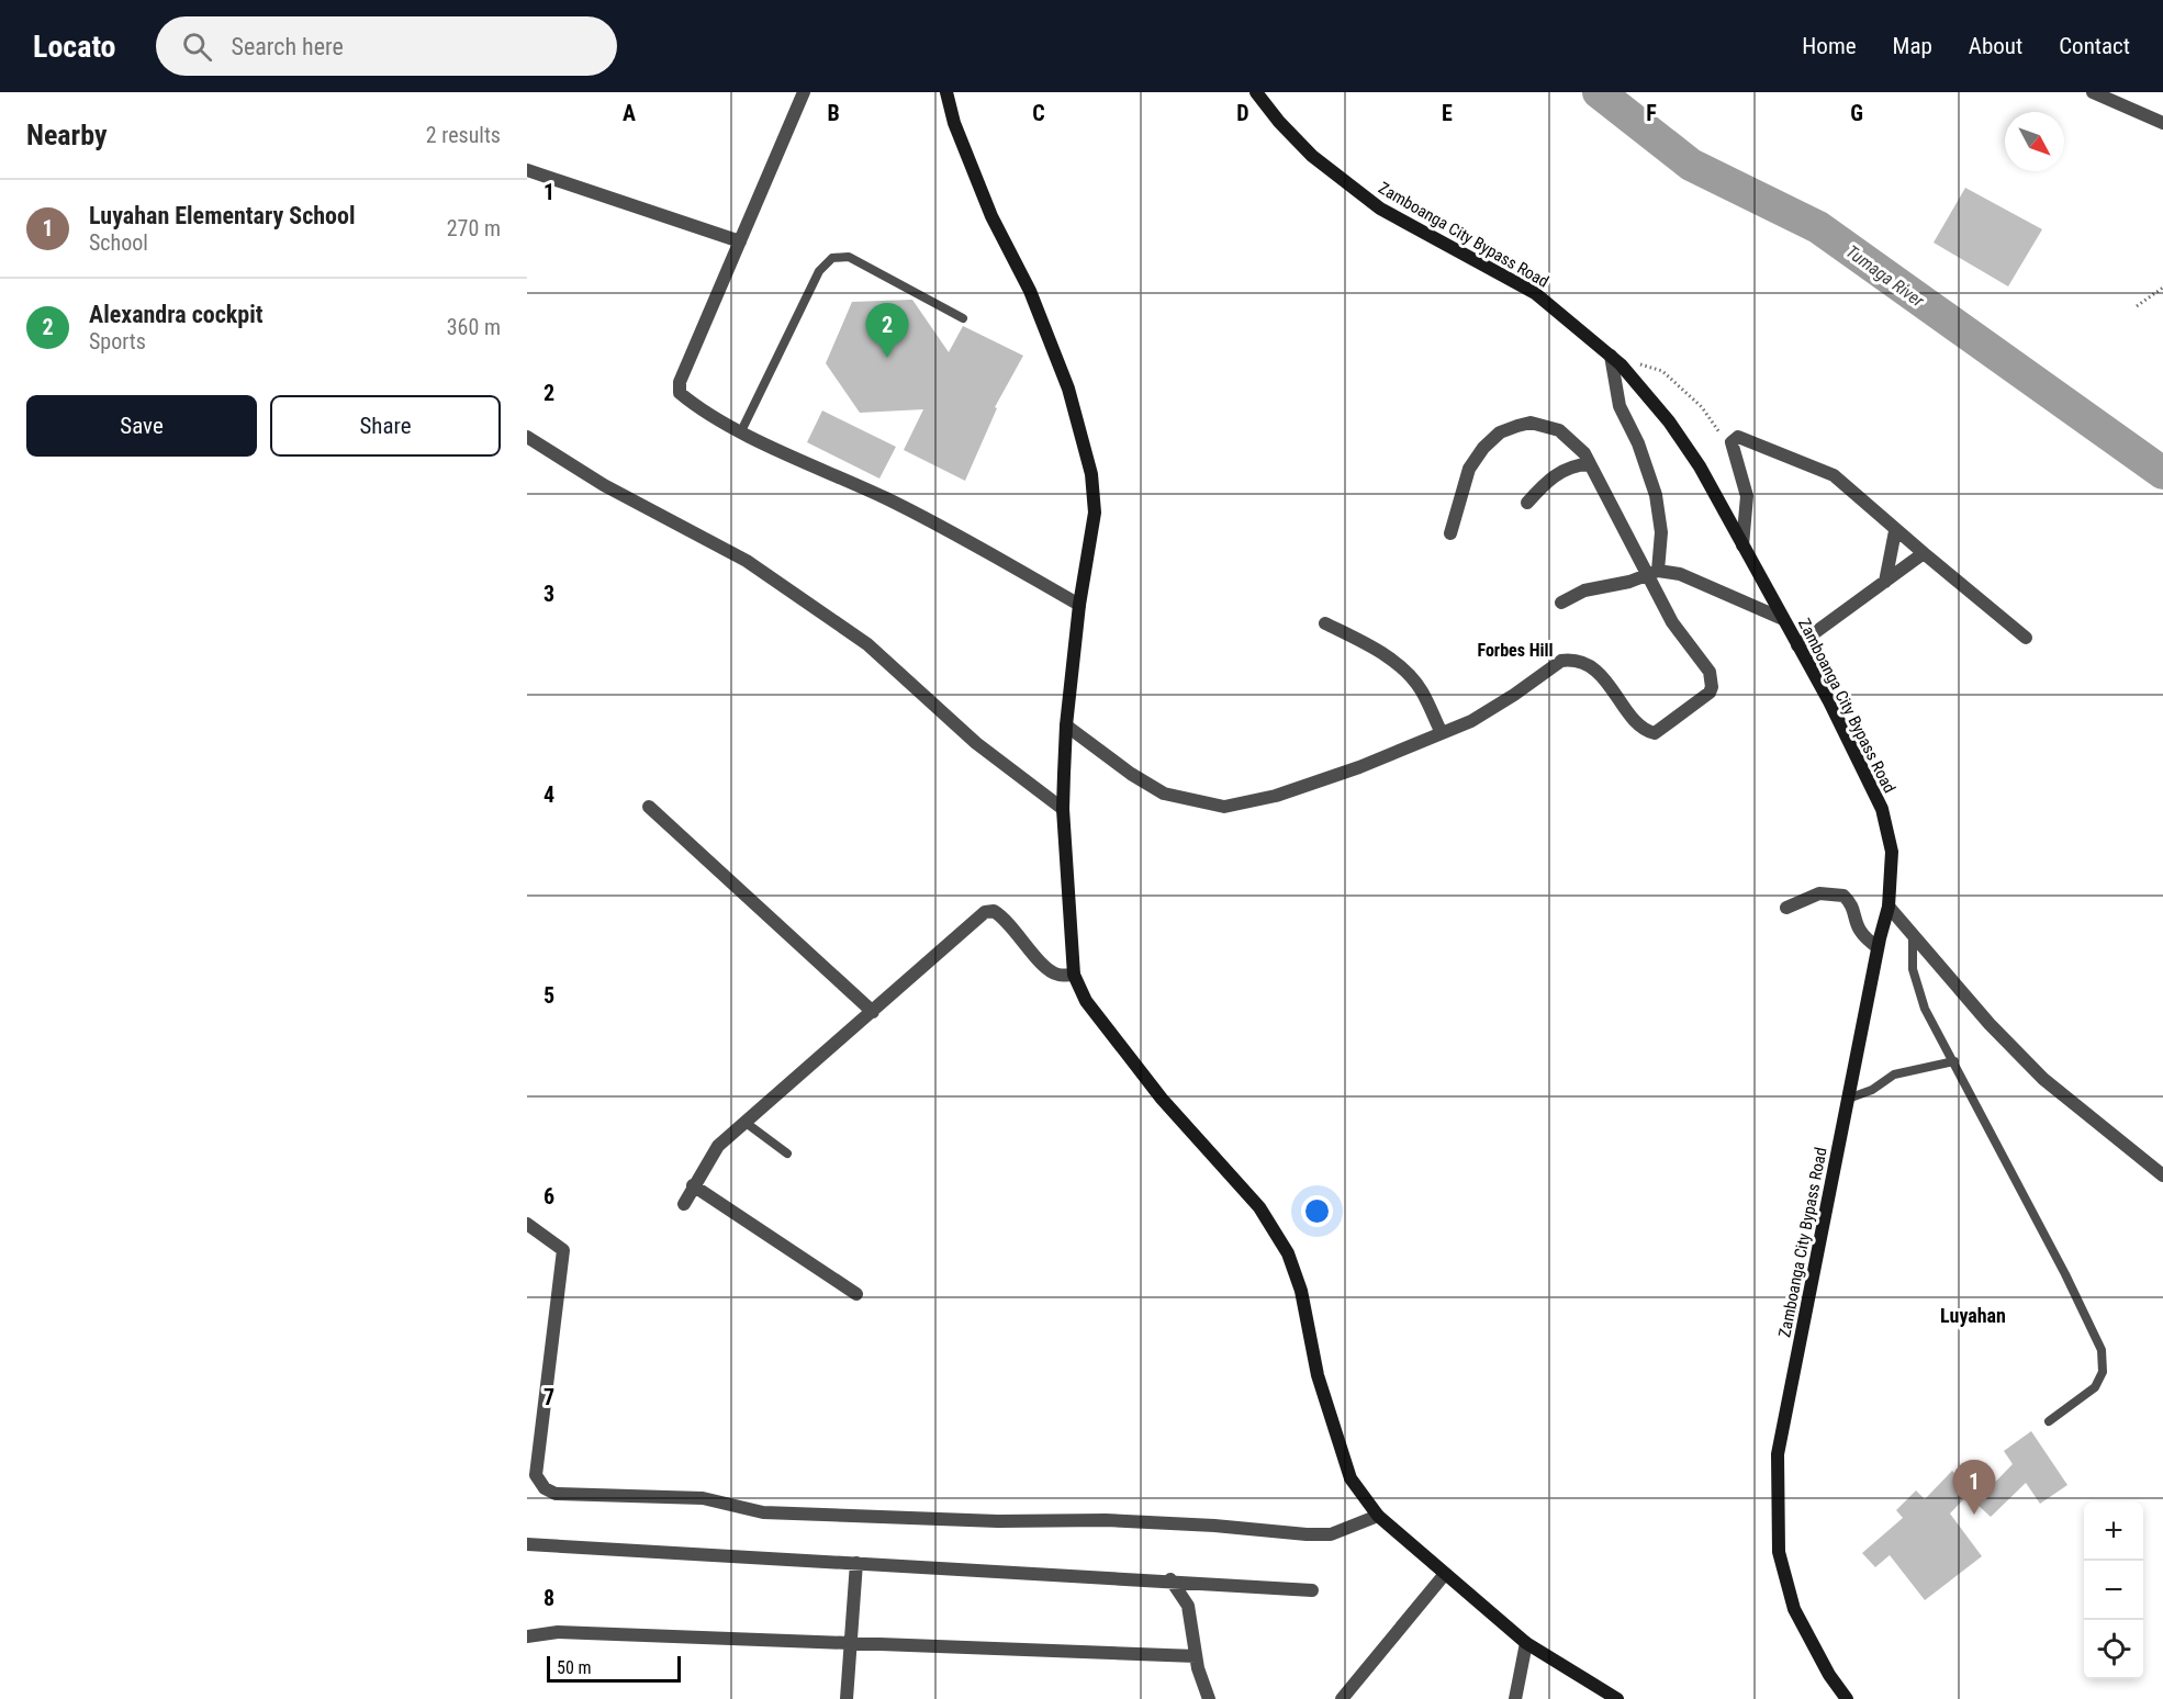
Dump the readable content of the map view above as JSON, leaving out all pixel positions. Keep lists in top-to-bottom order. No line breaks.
{"streets":{"main road":["Zamboanga City Bypass Road"]},"districts":["Forbes Hill","Luyahan"],"water":["Tumaga River"],"scale_bar":"50 m","north":"bottom right","page":{"header":"Locato","search":"Search here","nav":["Home","Map","About","Contact"],"heading":["Nearby","2 results"],"list":[{"mark":"1","name":"Luyahan Elementary School","note":"School","value":"270 m"},{"mark":"2","name":"Alexandra cockpit","note":"Sports","value":"360 m"}],"pins":["2","1"],"buttons":["Save","Share"],"map_buttons":["+","−"],"scale":"50 m"},"grid":{"columns":["A","B","C","D","E","F","G"],"rows":["1","2","3","4","5","6","7","8"]}}
